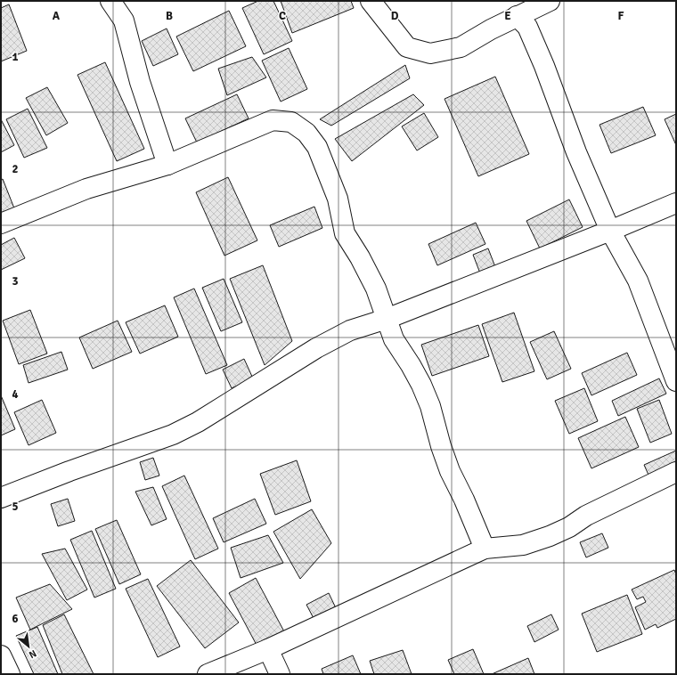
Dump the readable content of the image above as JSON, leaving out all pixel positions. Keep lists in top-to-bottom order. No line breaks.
{"north":"bottom right","grid":{"columns":["A","B","C","D","E","F"],"rows":["1","2","3","4","5","6"]}}
